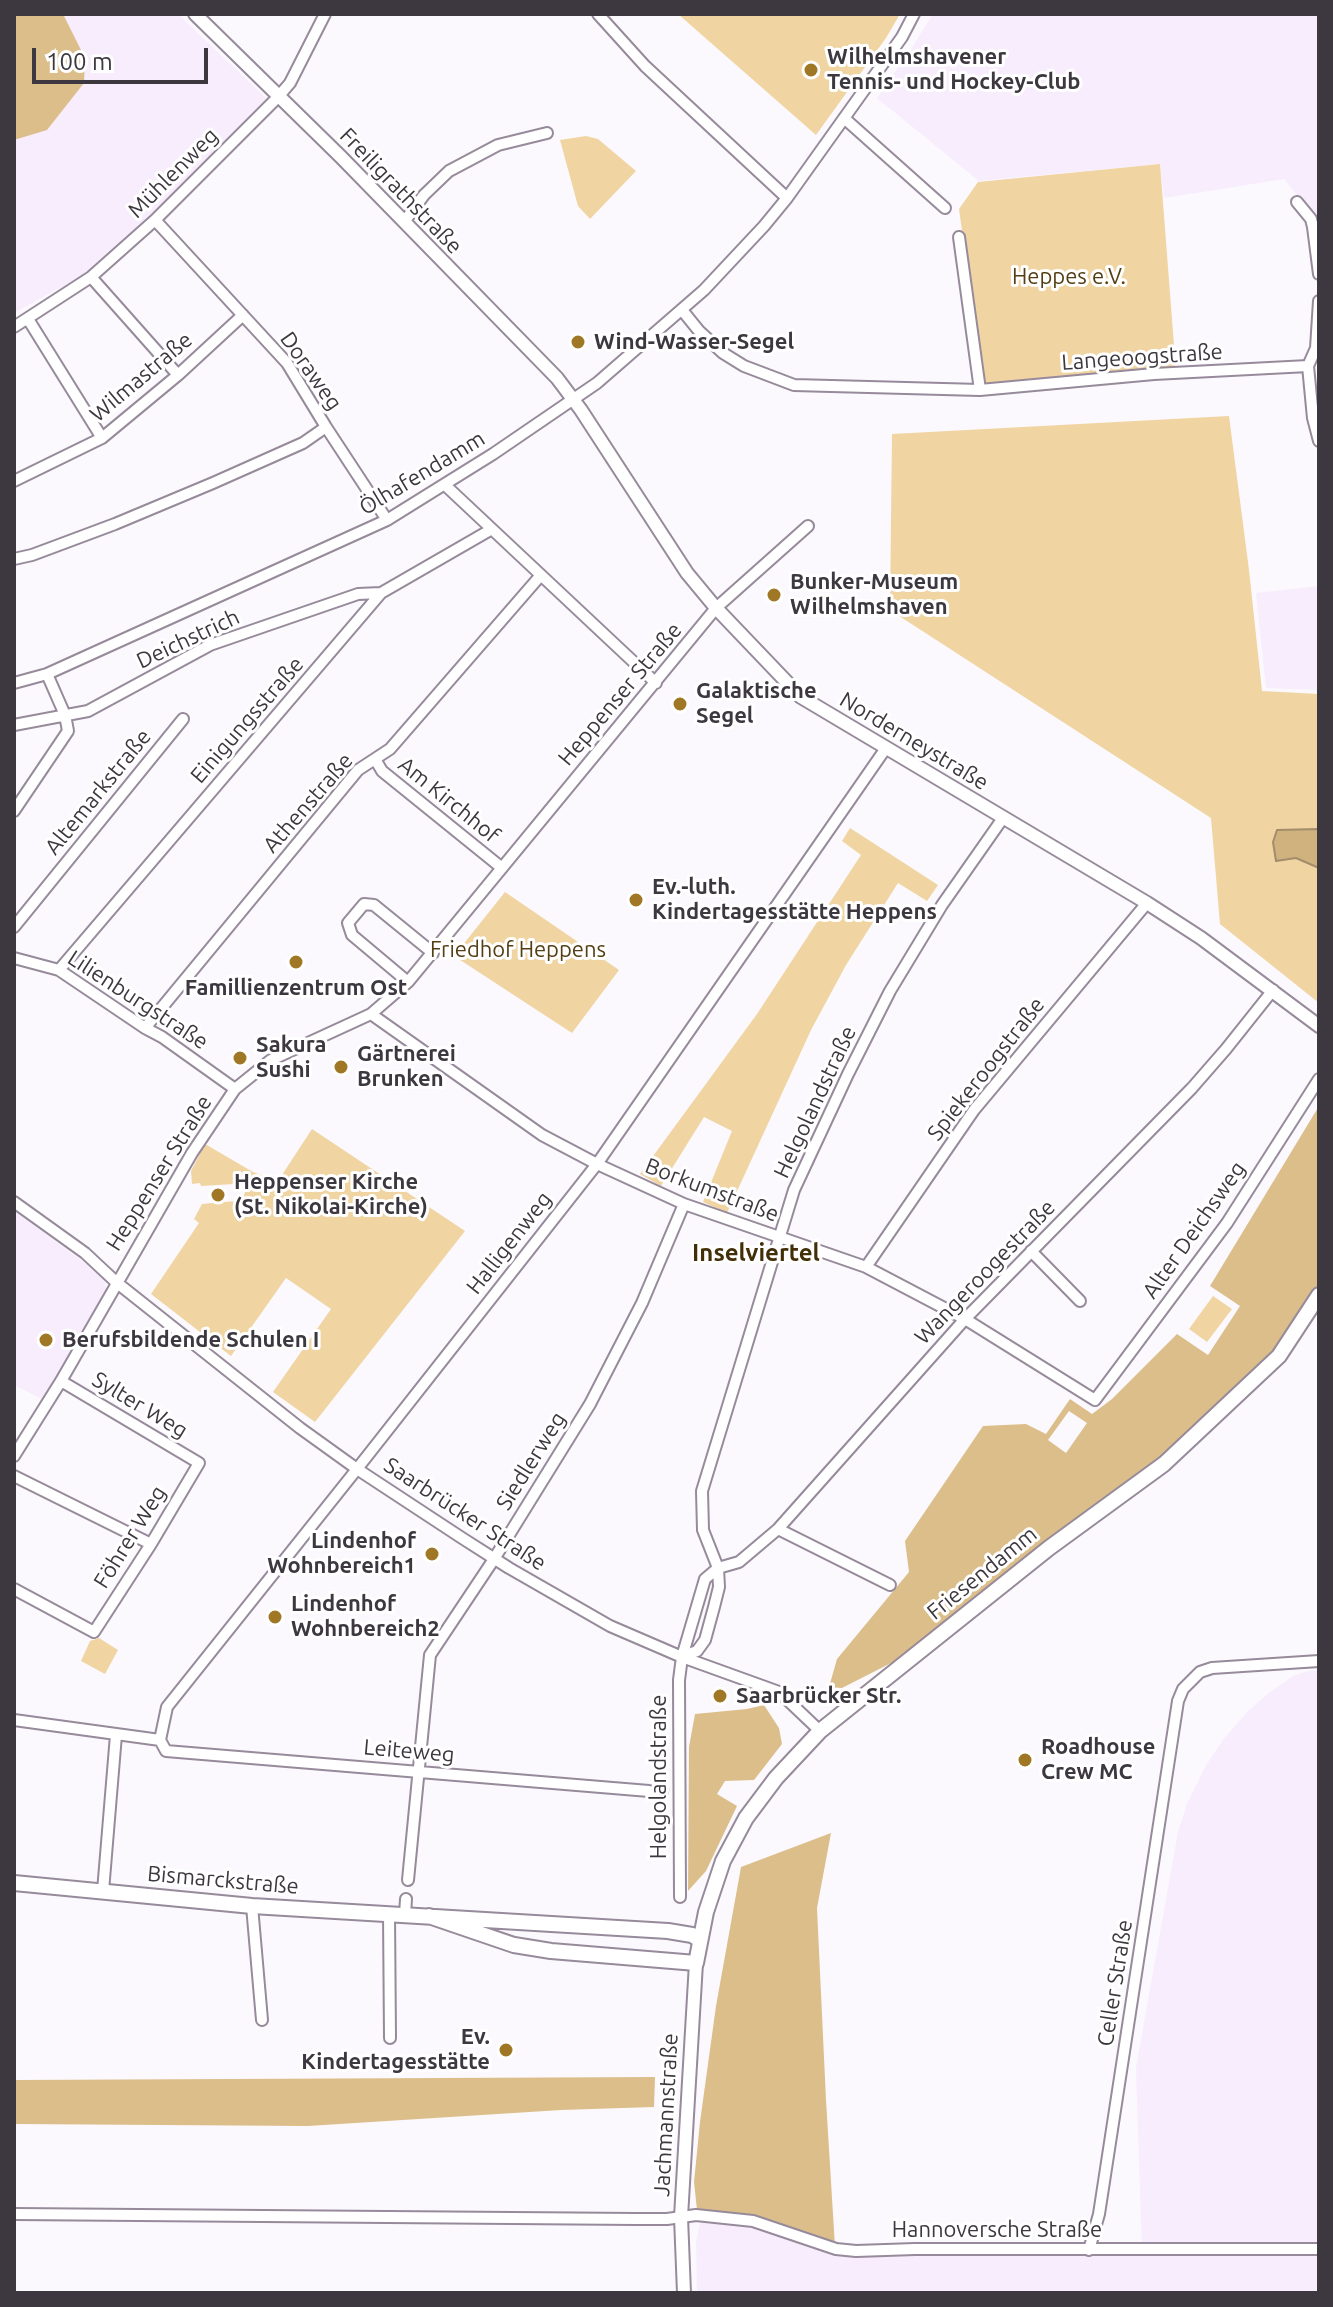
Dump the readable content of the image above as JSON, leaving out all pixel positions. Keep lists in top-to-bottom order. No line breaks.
{"streets":{"main road":["Friesendamm","Bismarckstraße","Jachmannstraße"],"street":["Mühlenweg","Freiligrathstraße","Langeoogstraße","Doraweg","Wilmastraße","Ölhafendamm","Deichstrich","Heppenser Straße","Einigungsstraße","Norderneystraße","Altemarkstraße","Am Kirchhof","Athenstraße","Lilienburgstraße","Spiekeroogstraße","Helgolandstraße","Borkumstraße","Alter Deichsweg","Halligenweg","Wangeroogestraße","Sylter Weg","Siedlerweg","Saarbrücker Straße","Föhrer Weg","Leiteweg","Celler Straße","Hannoversche Straße"]},"crossings":[["Mühlenweg","Freiligrathstraße"],["Mühlenweg","Doraweg"],["Freiligrathstraße","Ölhafendamm"],["Freiligrathstraße","Norderneystraße"],["Langeoogstraße","Ölhafendamm"],["Doraweg","Wilmastraße"],["Doraweg","Ölhafendamm"],["Ölhafendamm","Norderneystraße"],["Deichstrich","Einigungsstraße"],["Heppenser Straße","Norderneystraße"],["Heppenser Straße","Am Kirchhof"],["Heppenser Straße","Lilienburgstraße"],["Heppenser Straße","Borkumstraße"],["Heppenser Straße","Sylter Weg"],["Heppenser Straße","Saarbrücker Straße"],["Einigungsstraße","Lilienburgstraße"],["Norderneystraße","Spiekeroogstraße"],["Norderneystraße","Helgolandstraße"],["Norderneystraße","Halligenweg"],["Norderneystraße","Wangeroogestraße"],["Am Kirchhof","Athenstraße"],["Athenstraße","Lilienburgstraße"],["Spiekeroogstraße","Borkumstraße"],["Helgolandstraße","Borkumstraße"],["Helgolandstraße","Wangeroogestraße"],["Helgolandstraße","Saarbrücker Straße"],["Borkumstraße","Alter Deichsweg"],["Borkumstraße","Halligenweg"],["Borkumstraße","Wangeroogestraße"],["Borkumstraße","Siedlerweg"],["Halligenweg","Saarbrücker Straße"],["Halligenweg","Leiteweg"],["Sylter Weg","Föhrer Weg"],["Siedlerweg","Saarbrücker Straße"],["Siedlerweg","Leiteweg"],["Saarbrücker Straße","Friesendamm"],["Friesendamm","Bismarckstraße"],["Friesendamm","Jachmannstraße"],["Bismarckstraße","Jachmannstraße"],["Celler Straße","Hannoversche Straße"],["Jachmannstraße","Hannoversche Straße"]],"districts":["Inselviertel"],"parks":["Heppes e.V.","Friedhof Heppens"],"places":["Wilhelmshavener Tennis- und Hockey-Club","Wind-Wasser-Segel","Bunker-Museum Wilhelmshaven","Galaktische Segel","Ev.-luth. Kindertagesstätte Heppens","Famillienzentrum Ost","Sakura Sushi","Gärtnerei Brunken","Heppenser Kirche (St. Nikolai-Kirche)","Berufsbildende Schulen I","Lindenhof Wohnbereich1","Lindenhof Wohnbereich2","Saarbrücker Str.","Roadhouse Crew MC","Ev. Kindertagesstätte"],"scale_bar":"100 m"}
